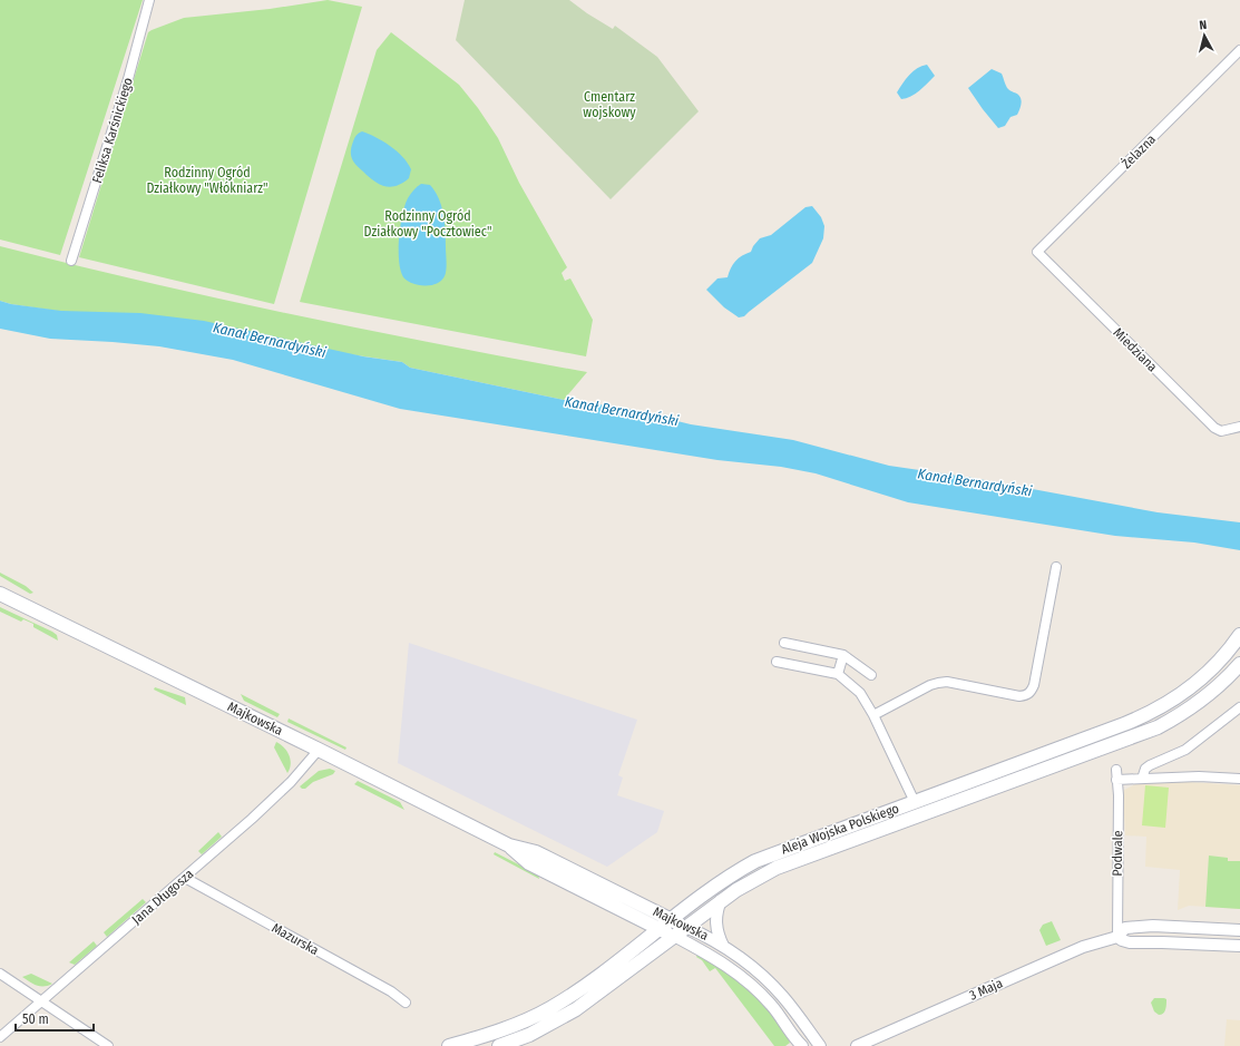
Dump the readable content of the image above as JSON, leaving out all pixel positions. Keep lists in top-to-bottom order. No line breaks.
{"streets":{"main road":["Majkowska","Aleja Wojska Polskiego"],"street":["Feliksa Karśnickiego","Żelazna","Miedziana","Podwale","Jana Długosza","Mazurska","3 Maja"]},"crossings":[["Żelazna","Miedziana"],["Majkowska","Aleja Wojska Polskiego"],["Majkowska","Jana Długosza"],["Podwale","3 Maja"],["Jana Długosza","Mazurska"]],"water":["Kanał Bernardyński"],"parks":["Cmentarz wojskowy","Rodzinny Ogród Działkowy \"Włókniarz\"","Rodzinny Ogród Działkowy \"Pocztowiec\""],"scale_bar":"50 m","north":"top"}
